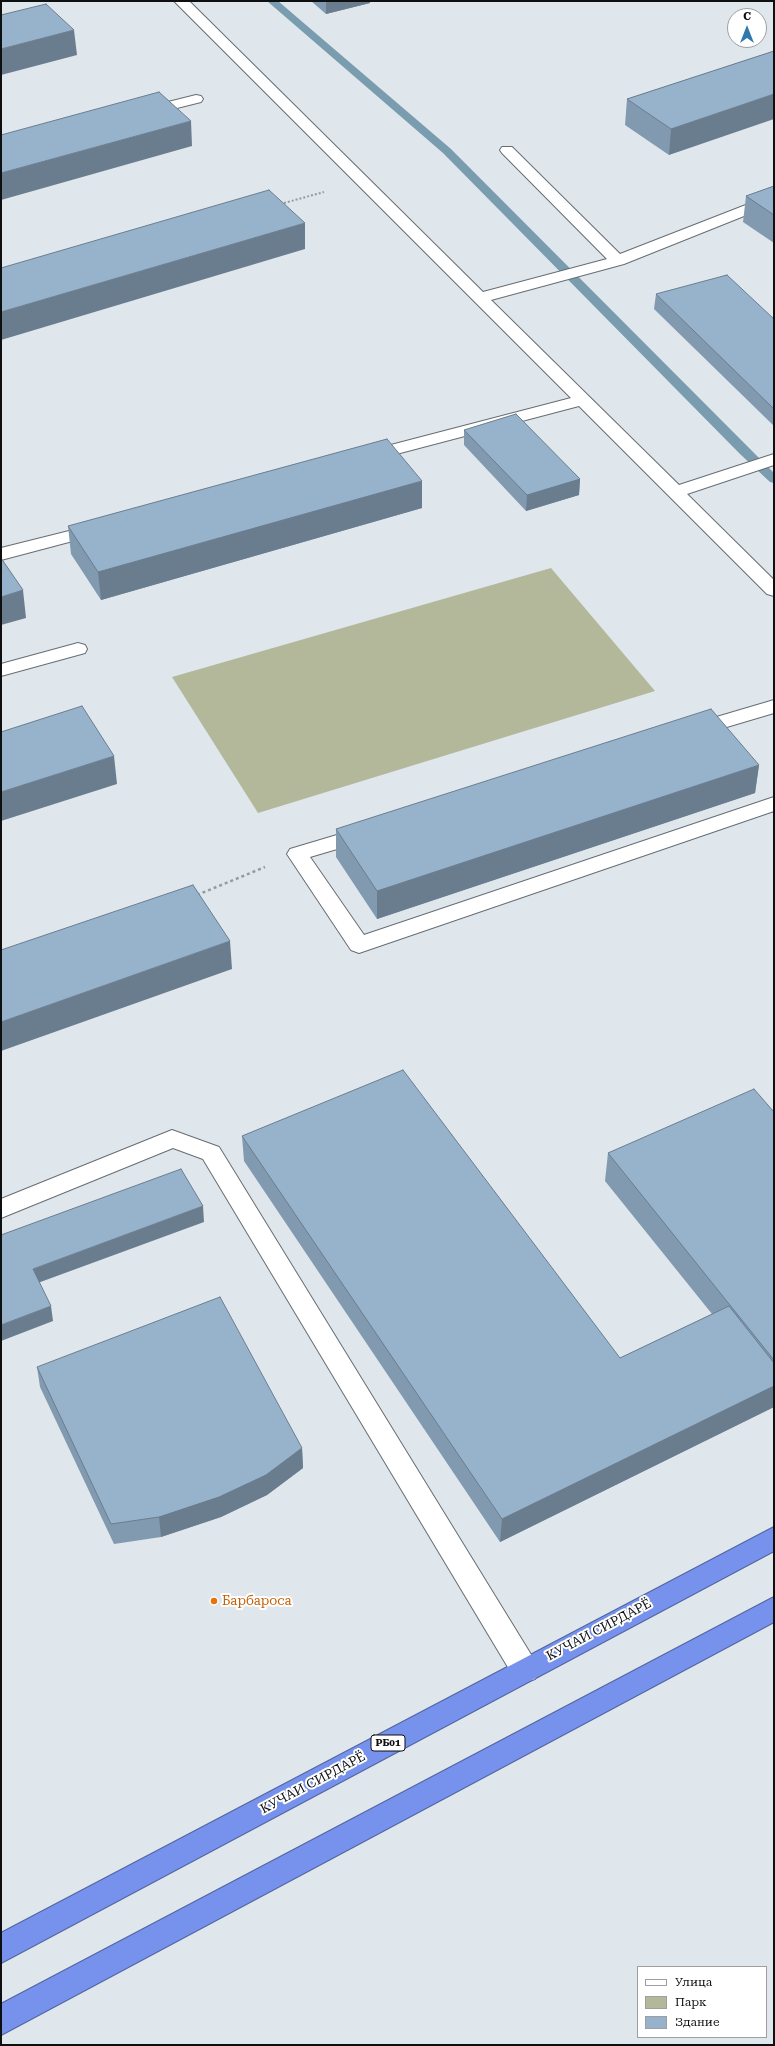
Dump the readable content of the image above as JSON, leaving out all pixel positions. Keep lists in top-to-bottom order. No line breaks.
{"streets":{"highway":["КУЧАИ СИРДАРЁ","РБ01"]},"places":["Барбароса"],"legend":["Улица","Парк","Здание"],"north":"top"}
